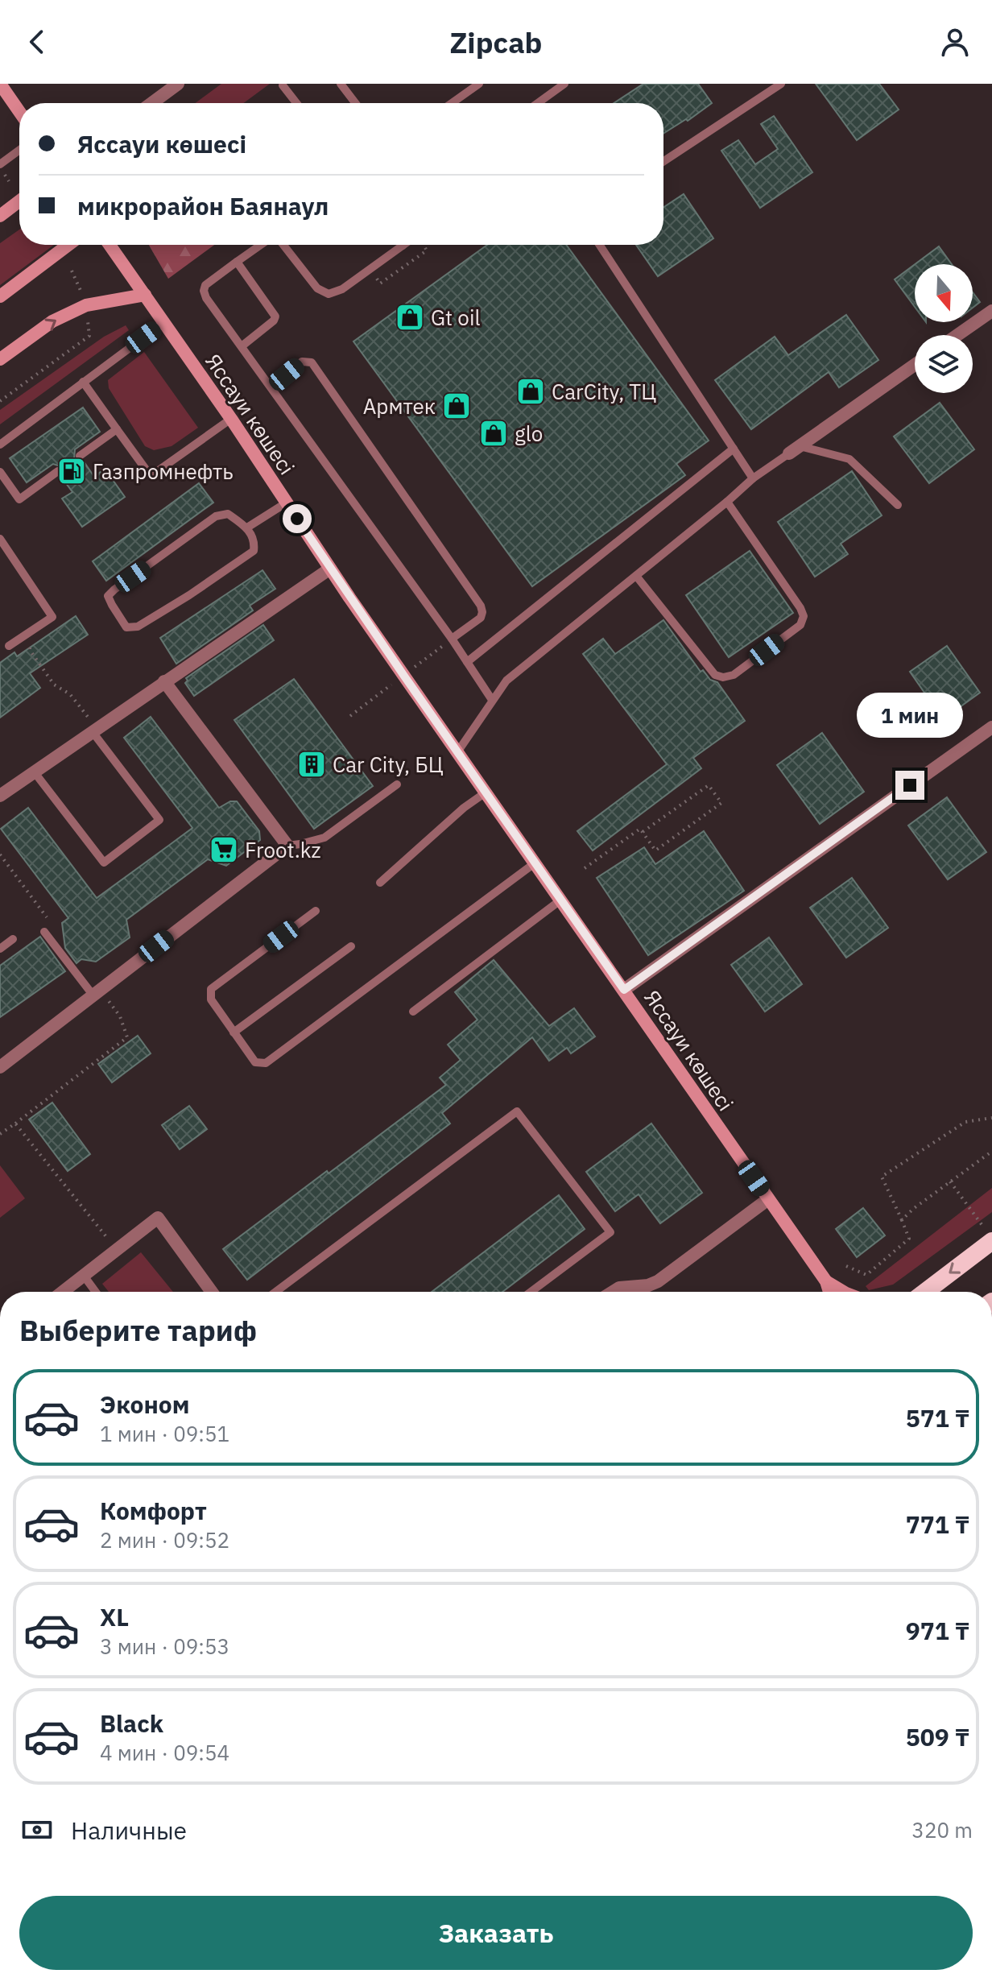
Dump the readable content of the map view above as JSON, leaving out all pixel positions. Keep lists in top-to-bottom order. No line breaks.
{"streets":{"main road":["Яссауи көшесі"]},"places":{"shop":["Gt oil","CarCity, ТЦ","Армтек","glo"],"fuel station":["Газпромнефть"],"building":["Car City, БЦ"],"supermarket":["Froot.kz"]},"north":"bottom","page":{"header":"Zipcab","banner":["Яссауи көшесі","микрорайон Баянаул"],"bubble":"1 мин","heading":"Выберите тариф","list":[{"name":"Эконом","note":"1 мин · 09:51","value":"571 ₸"},{"name":"Комфорт","note":"2 мин · 09:52","value":"771 ₸"},{"name":"XL","note":"3 мин · 09:53","value":"971 ₸"},{"name":"Black","note":"4 мин · 09:54","value":"509 ₸"}],"pay":["Наличные","320 m"],"buttons":"Заказать"}}
